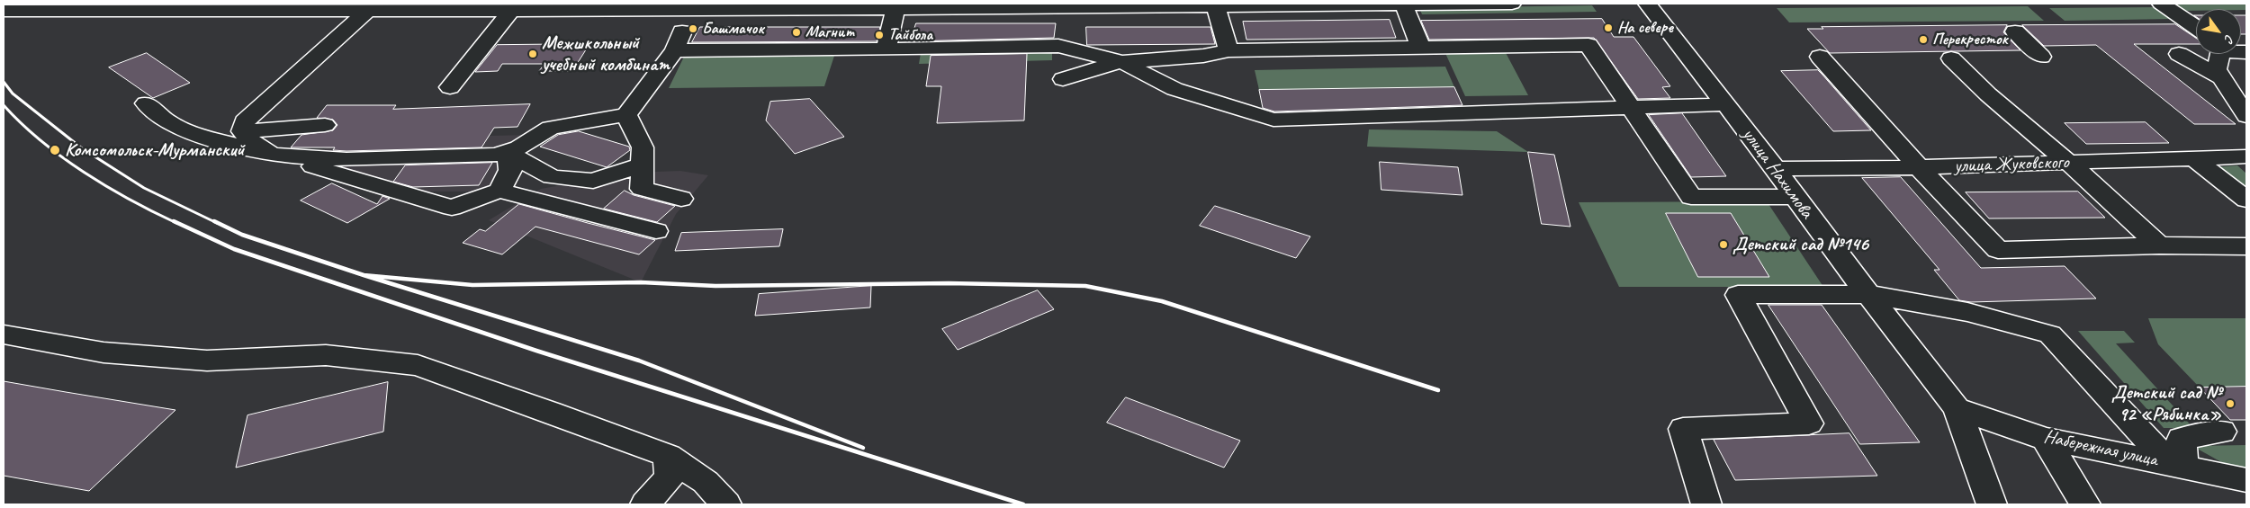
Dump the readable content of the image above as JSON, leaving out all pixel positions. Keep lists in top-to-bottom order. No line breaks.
{"streets":{"street":["улица Жуковского","улица Нахимова","Набережная улица"]},"crossings":[["улица Жуковского","улица Нахимова"],["улица Нахимова","Набережная улица"]],"places":["На севере","Башмачок","Магнит","Тайбола","Перекресток","Межшкольный учебный комбинат","Комсомольск-Мурманский","Детский сад №146","Детский сад № 92 «Рябинка»"],"north":"bottom right"}
